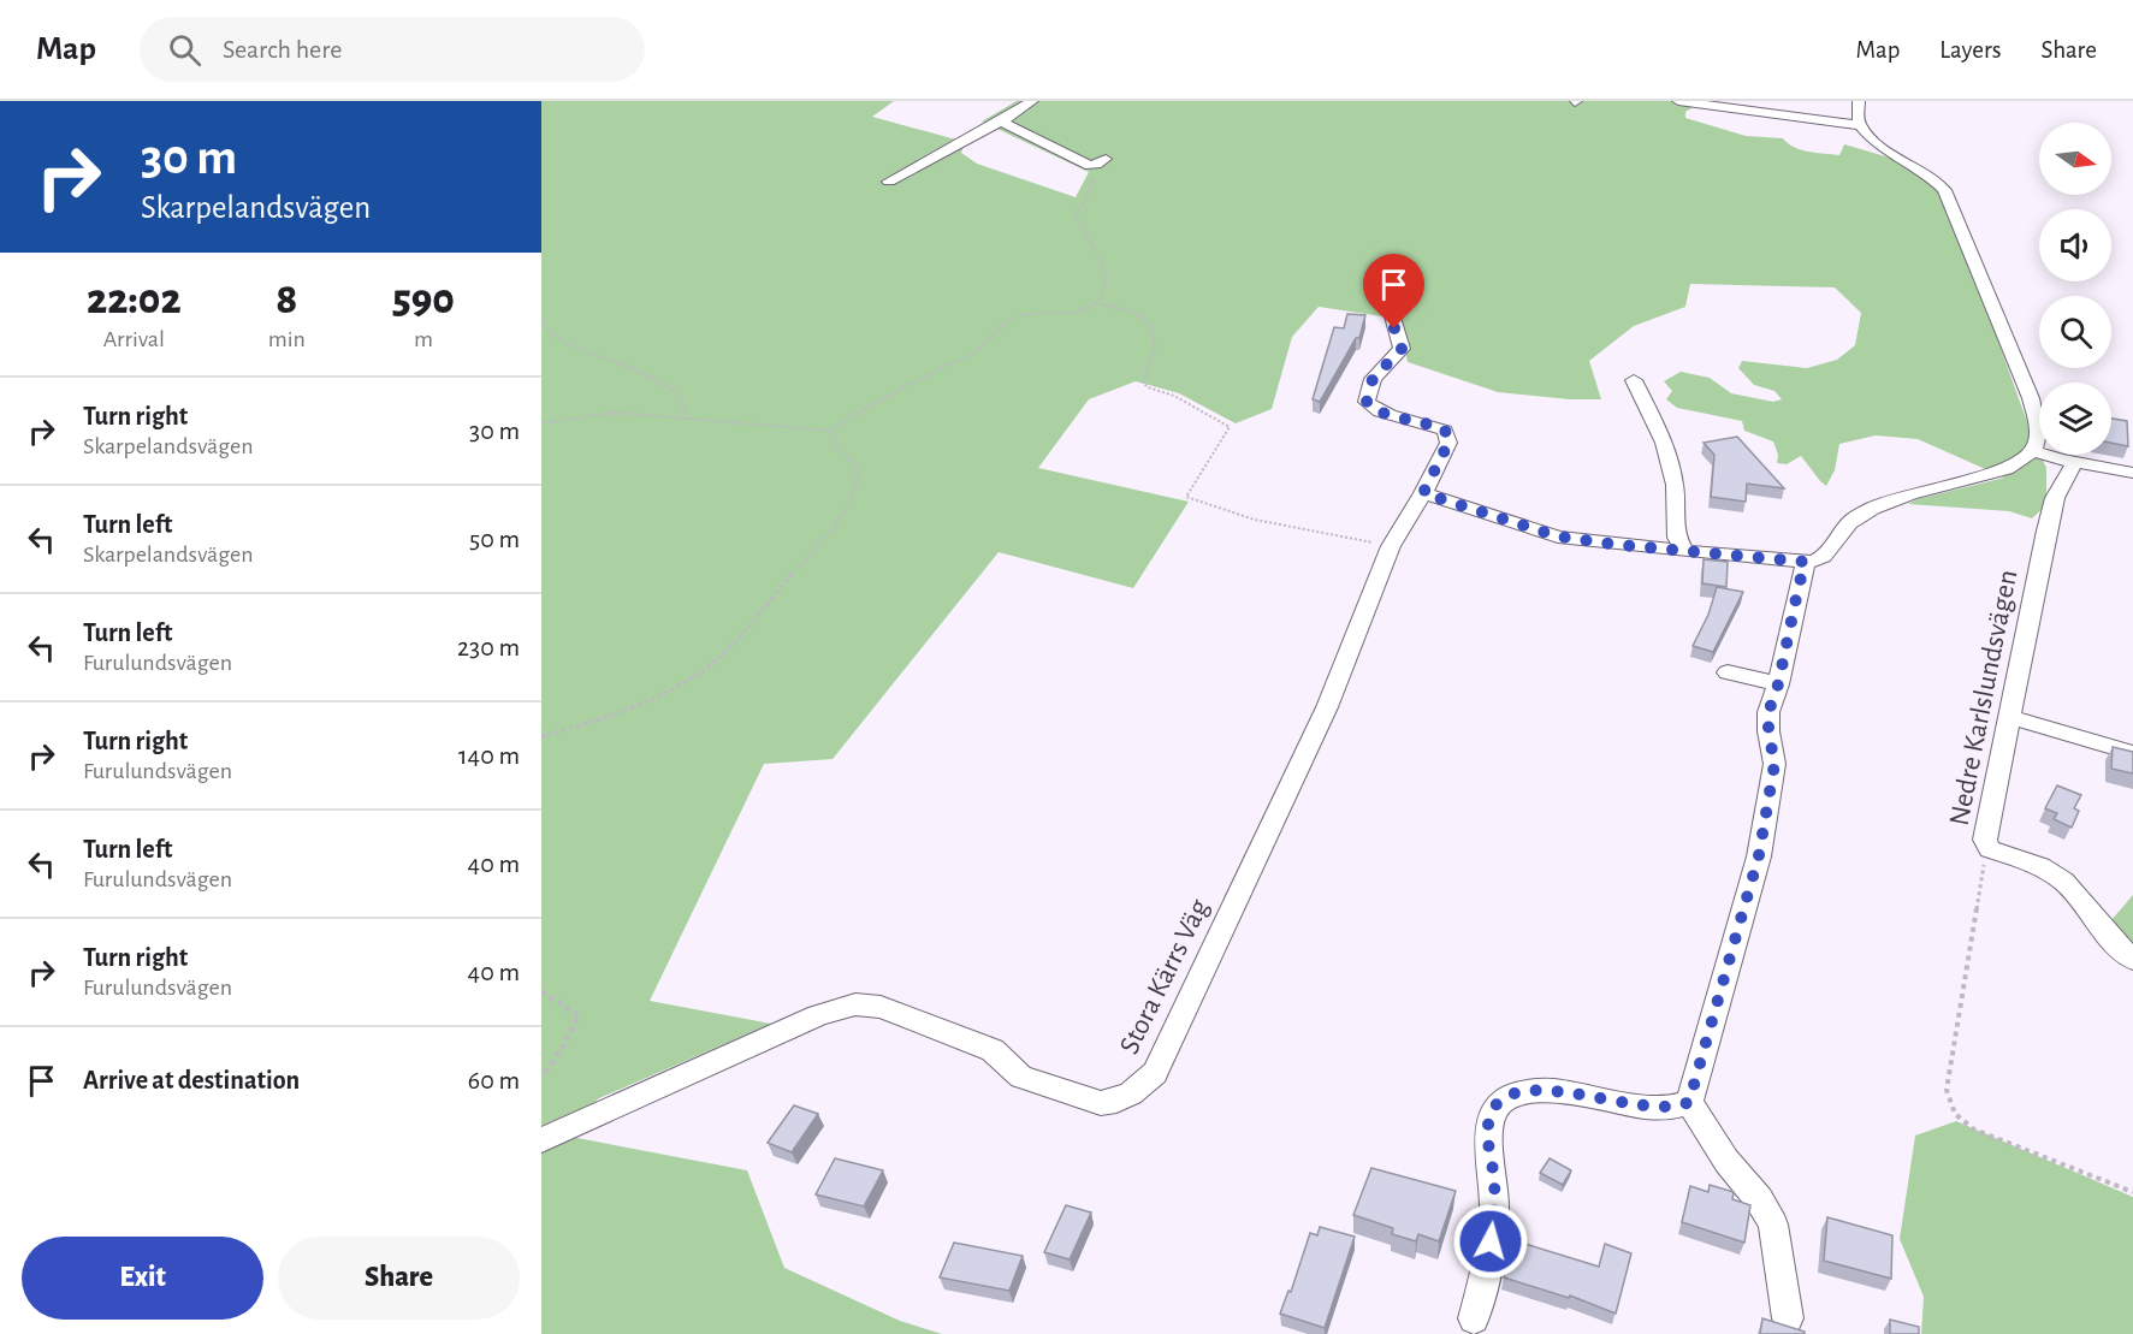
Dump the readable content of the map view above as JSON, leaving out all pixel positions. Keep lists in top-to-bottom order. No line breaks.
{"streets":{"street":["Nedre Karlslundsvägen","Stora Kärrs Väg"]},"north":"right","page":{"header":"Map","search":"Search here","nav":["Map","Layers","Share"],"turn":["30 m","Skarpelandsvägen"],"eta":["22:02","Arrival","8","min","590","m"],"list":[{"name":"Turn right","note":"Skarpelandsvägen","value":"30 m"},{"name":"Turn left","note":"Skarpelandsvägen","value":"50 m"},{"name":"Turn left","note":"Furulundsvägen","value":"230 m"},{"name":"Turn right","note":"Furulundsvägen","value":"140 m"},{"name":"Turn left","note":"Furulundsvägen","value":"40 m"},{"name":"Turn right","note":"Furulundsvägen","value":"40 m"},{"name":"Arrive at destination","value":"60 m"}],"buttons":["Exit","Share"]}}
